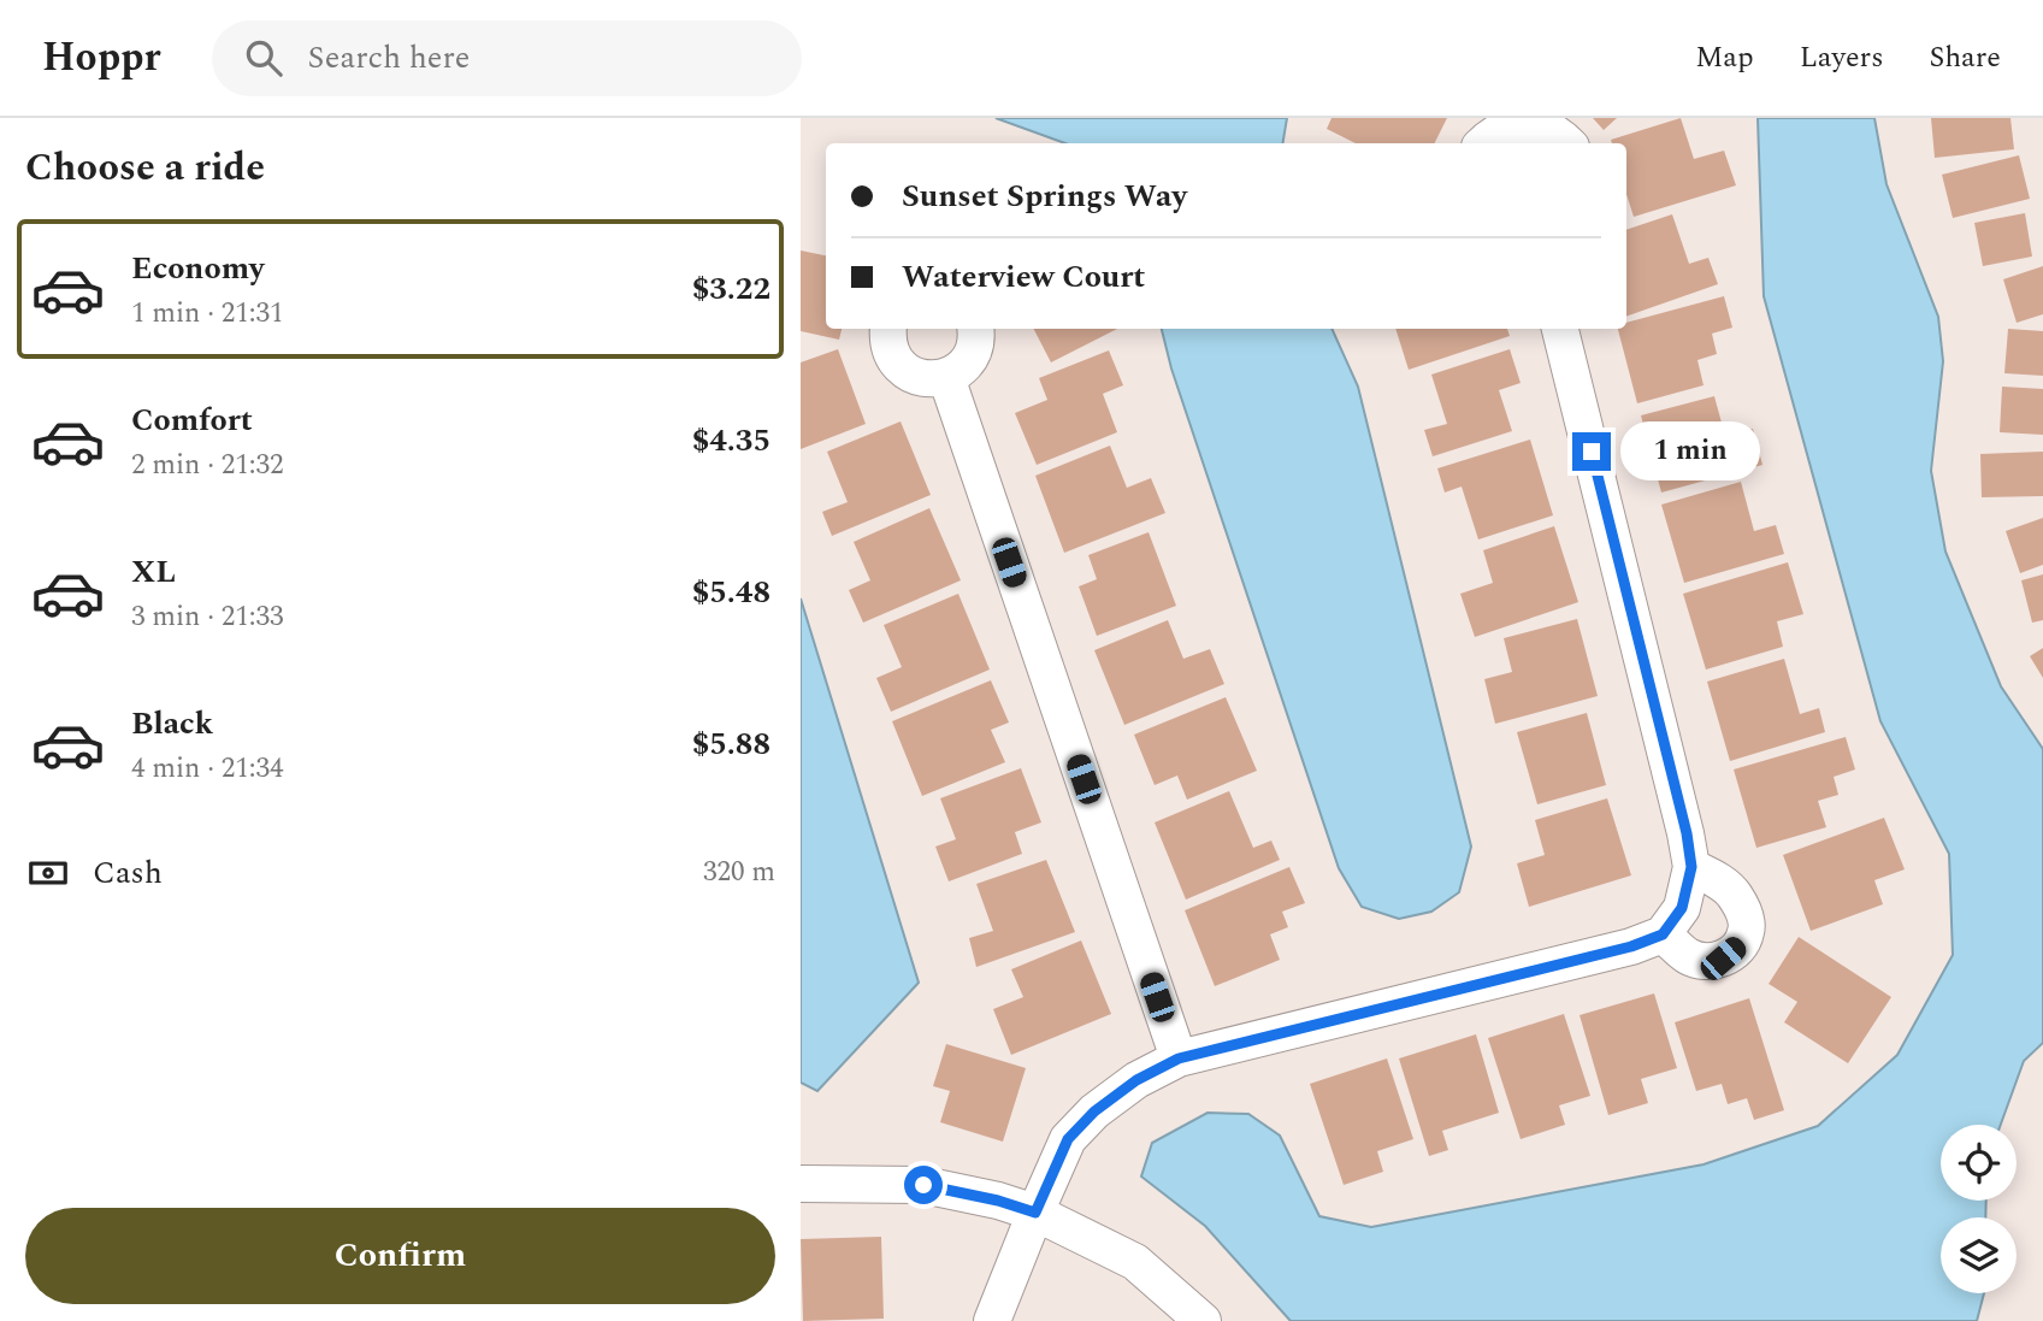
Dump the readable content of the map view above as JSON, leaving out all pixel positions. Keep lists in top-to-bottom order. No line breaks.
{"page":{"header":"Hoppr","search":"Search here","nav":["Map","Layers","Share"],"heading":"Choose a ride","banner":["Sunset Springs Way","Waterview Court"],"list":[{"name":"Economy","note":"1 min · 21:31","value":"$3.22"},{"name":"Comfort","note":"2 min · 21:32","value":"$4.35"},{"name":"XL","note":"3 min · 21:33","value":"$5.48"},{"name":"Black","note":"4 min · 21:34","value":"$5.88"}],"bubble":"1 min","pay":["Cash","320 m"],"buttons":"Confirm"}}
